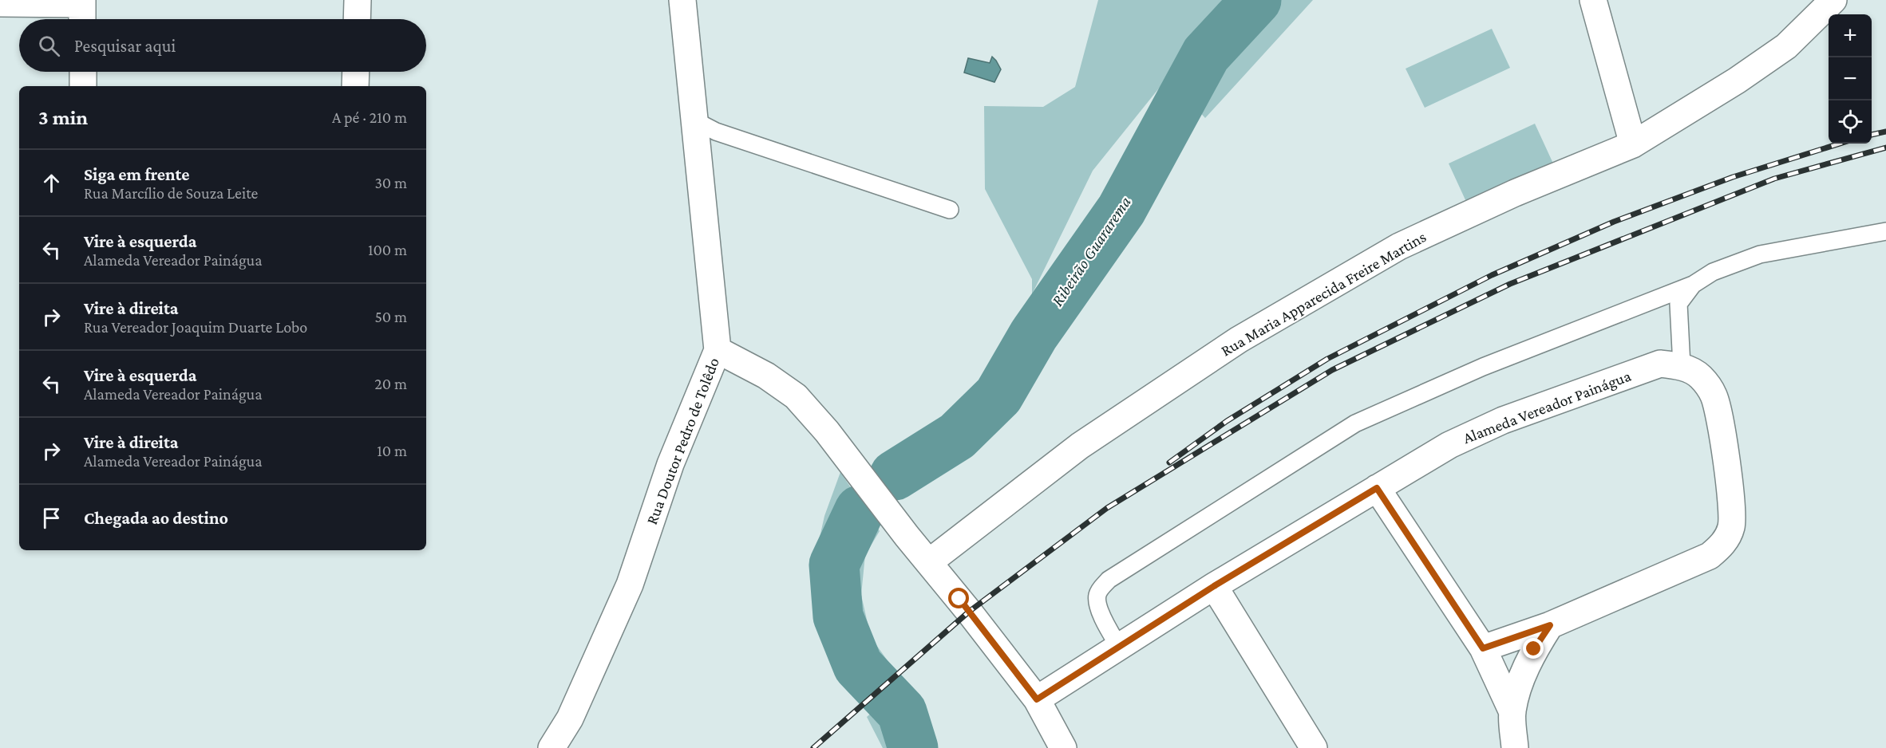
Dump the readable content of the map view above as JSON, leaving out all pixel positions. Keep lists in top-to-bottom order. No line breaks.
{"streets":{"street":["Rua Maria Apparecida Freire Martins","Alameda Vereador Painágua","Rua Doutor Pedro de Tolêdo"]},"water":["Ribeirão Guararema"],"page":{"map_buttons":["+","−"],"search":"Pesquisar aqui","heading":["3 min","A pé · 210 m"],"list":[["Siga em frente","Rua Marcílio de Souza Leite","30 m"],["Vire à esquerda","Alameda Vereador Painágua","100 m"],["Vire à direita","Rua Vereador Joaquim Duarte Lobo","50 m"],["Vire à esquerda","Alameda Vereador Painágua","20 m"],["Vire à direita","Alameda Vereador Painágua","10 m"],"Chegada ao destino"]}}
